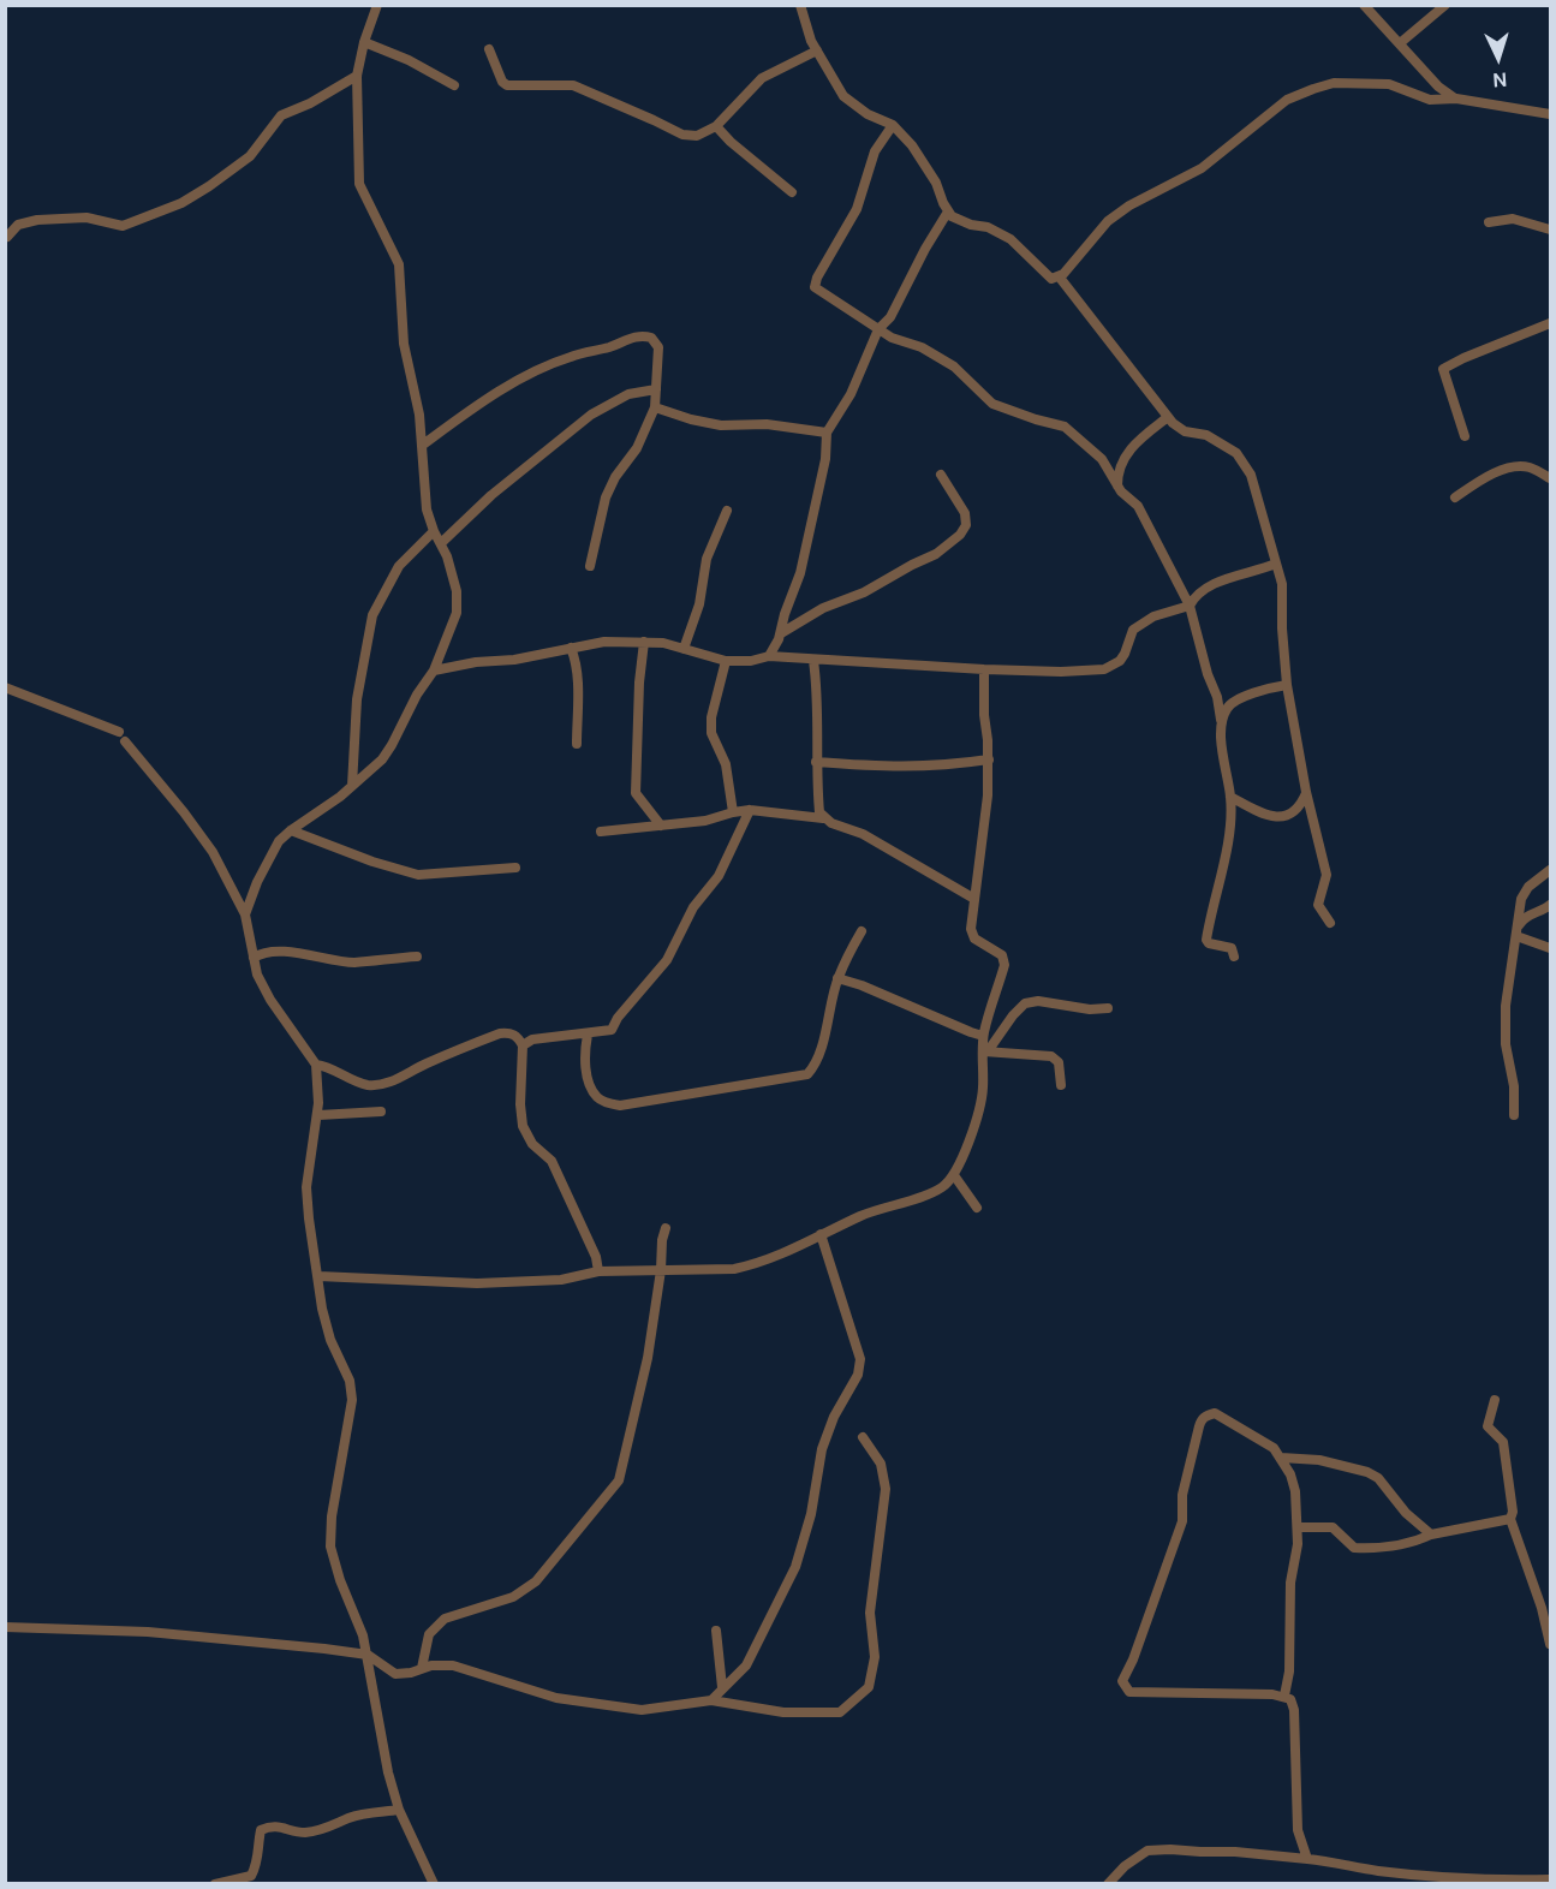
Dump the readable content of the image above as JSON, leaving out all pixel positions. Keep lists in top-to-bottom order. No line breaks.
{"north":"bottom"}
